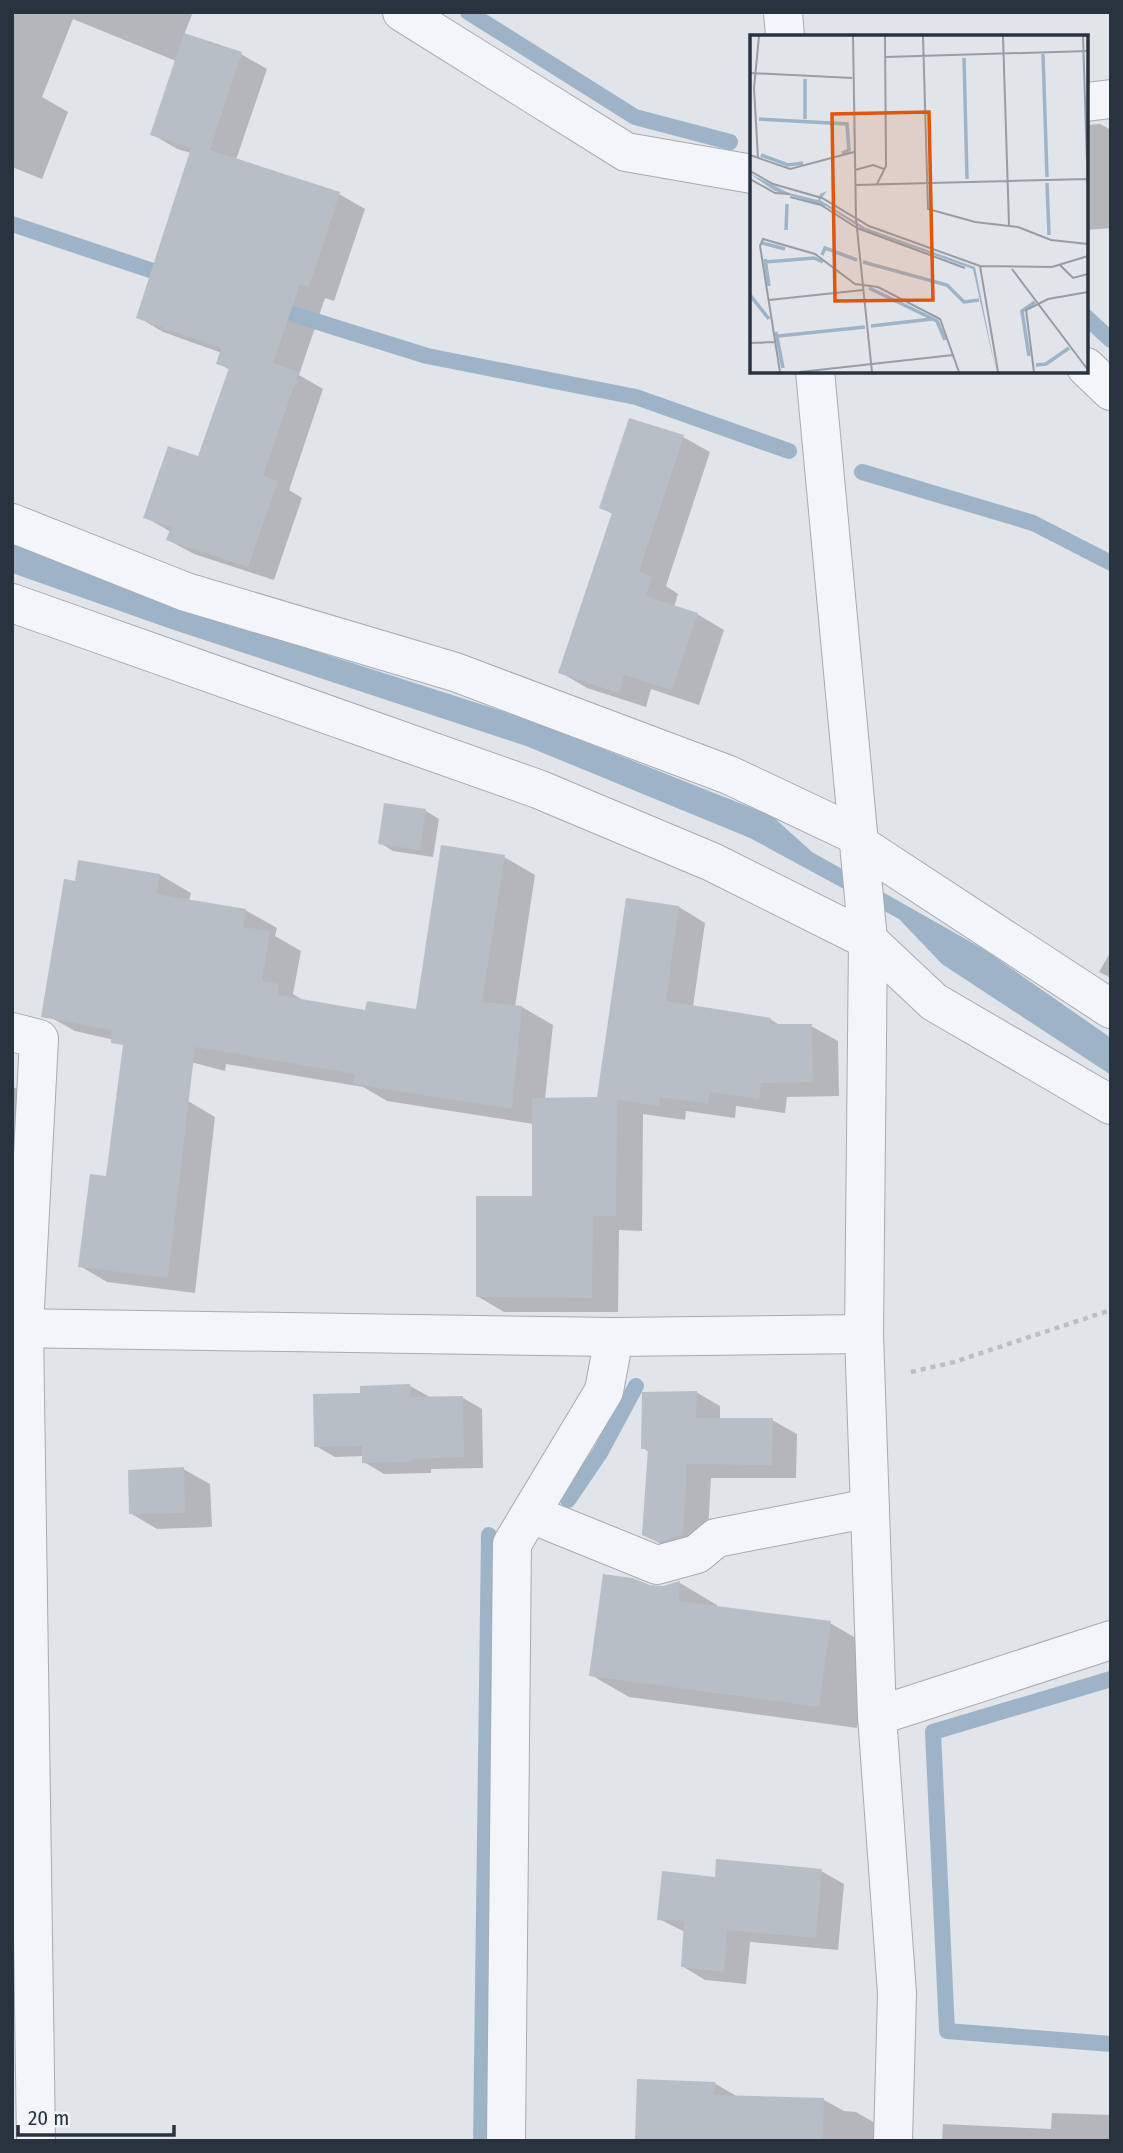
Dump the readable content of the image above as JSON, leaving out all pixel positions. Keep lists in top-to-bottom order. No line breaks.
{"scale_bar":"20 m"}
